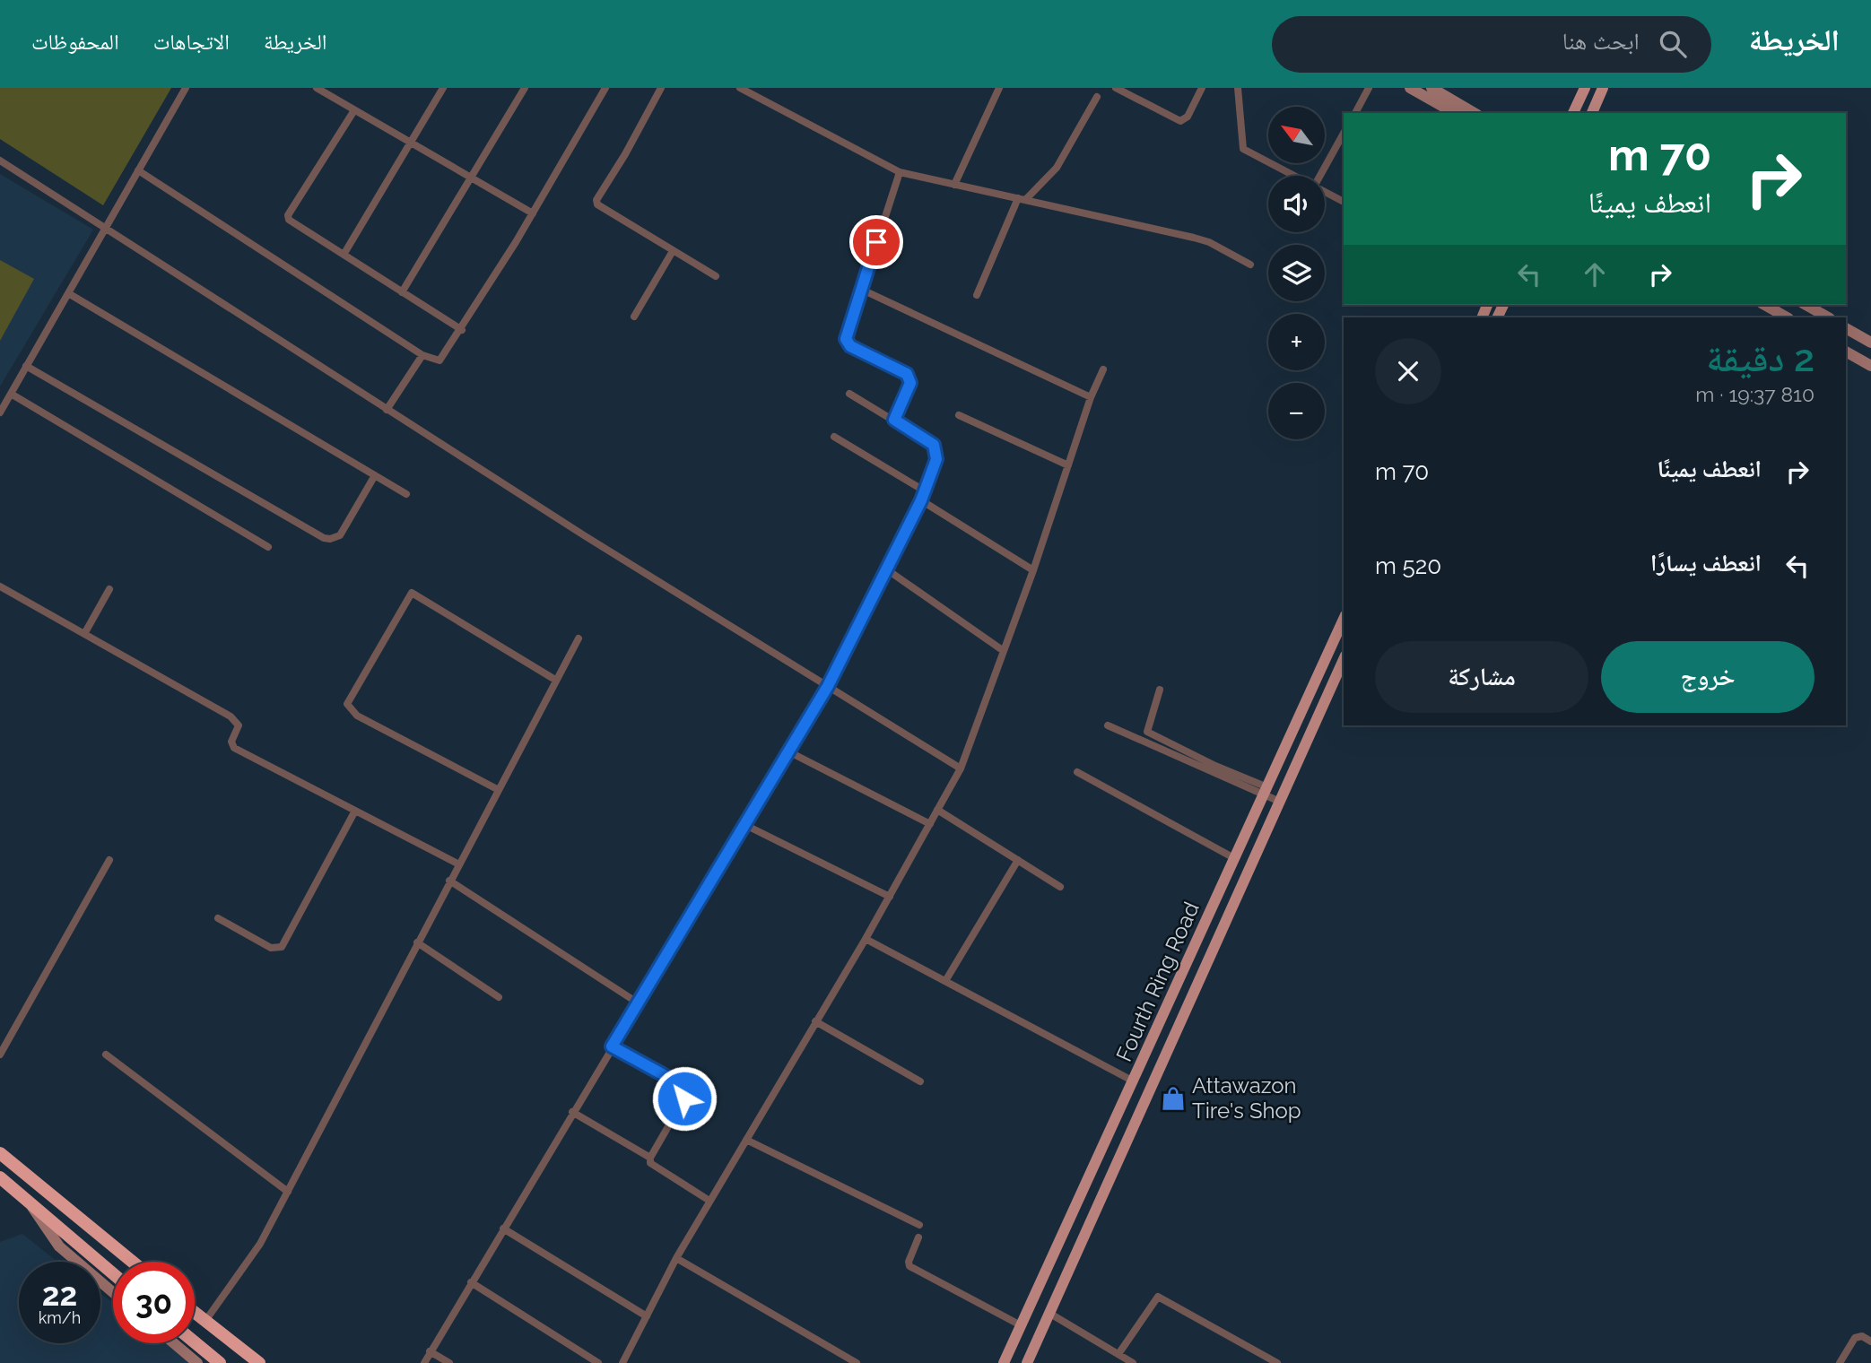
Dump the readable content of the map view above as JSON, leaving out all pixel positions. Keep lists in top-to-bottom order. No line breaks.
{"streets":{"main road":["Fourth Ring Road"]},"places":{"shop":["Attawazon Tire's Shop"]},"north":"top left","page":{"header":"الخريطة","search":"ابحث هنا","nav":["الخريطة","الاتجاهات","المحفوظات"],"map_buttons":["+","−"],"turn":["70 m","انعطف يمينًا"],"heading":["2 دقيقة","810 m · 19:37"],"list":[{"name":"انعطف يمينًا","value":"70 m"},{"name":"انعطف يسارًا","value":"520 m"}],"buttons":["خروج","مشاركة"],"speed":"22 km/h","limit":"30"}}
